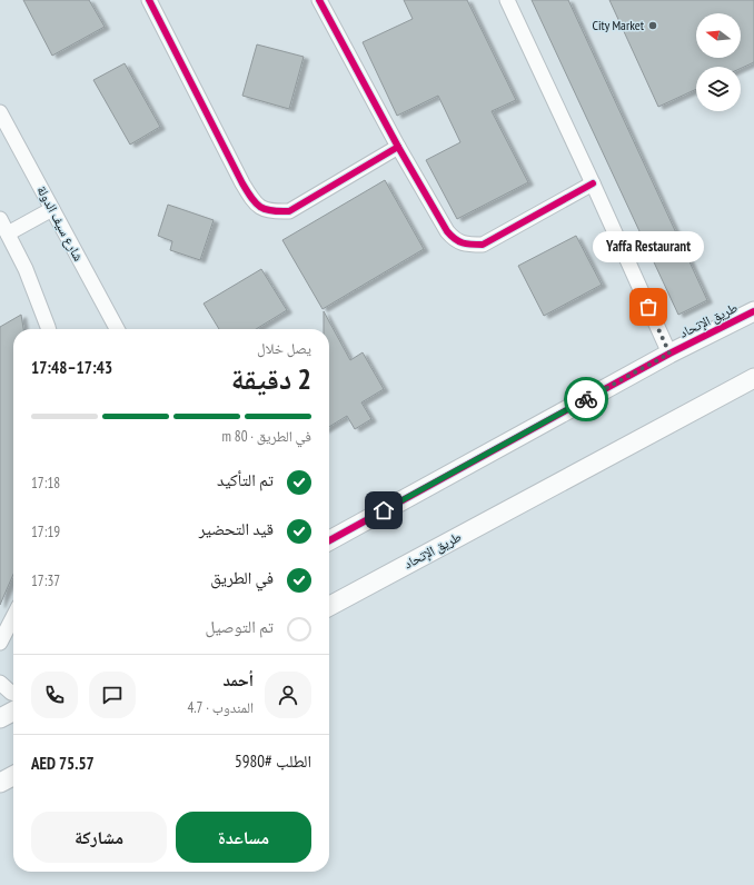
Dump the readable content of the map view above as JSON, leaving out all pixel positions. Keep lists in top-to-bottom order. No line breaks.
{"streets":{"street":["شارع سيف الدولة","طريق اﻹتحاد"]},"places":["City Market","Yaffa Restaurant"],"north":"left","page":{"bubble":"Yaffa Restaurant","heading":["2 دقيقة","يصل خلال","17:43–17:48"],"panel":["أحمد","المندوب · 4.7","الطلب #5980","AED 75.57"],"bar":"في الطريق · 80 m","list":[["تم التأكيد","17:18"],["قيد التحضير","17:19"],["في الطريق","17:37"],"تم التوصيل"],"buttons":["مساعدة","مشاركة"]}}
